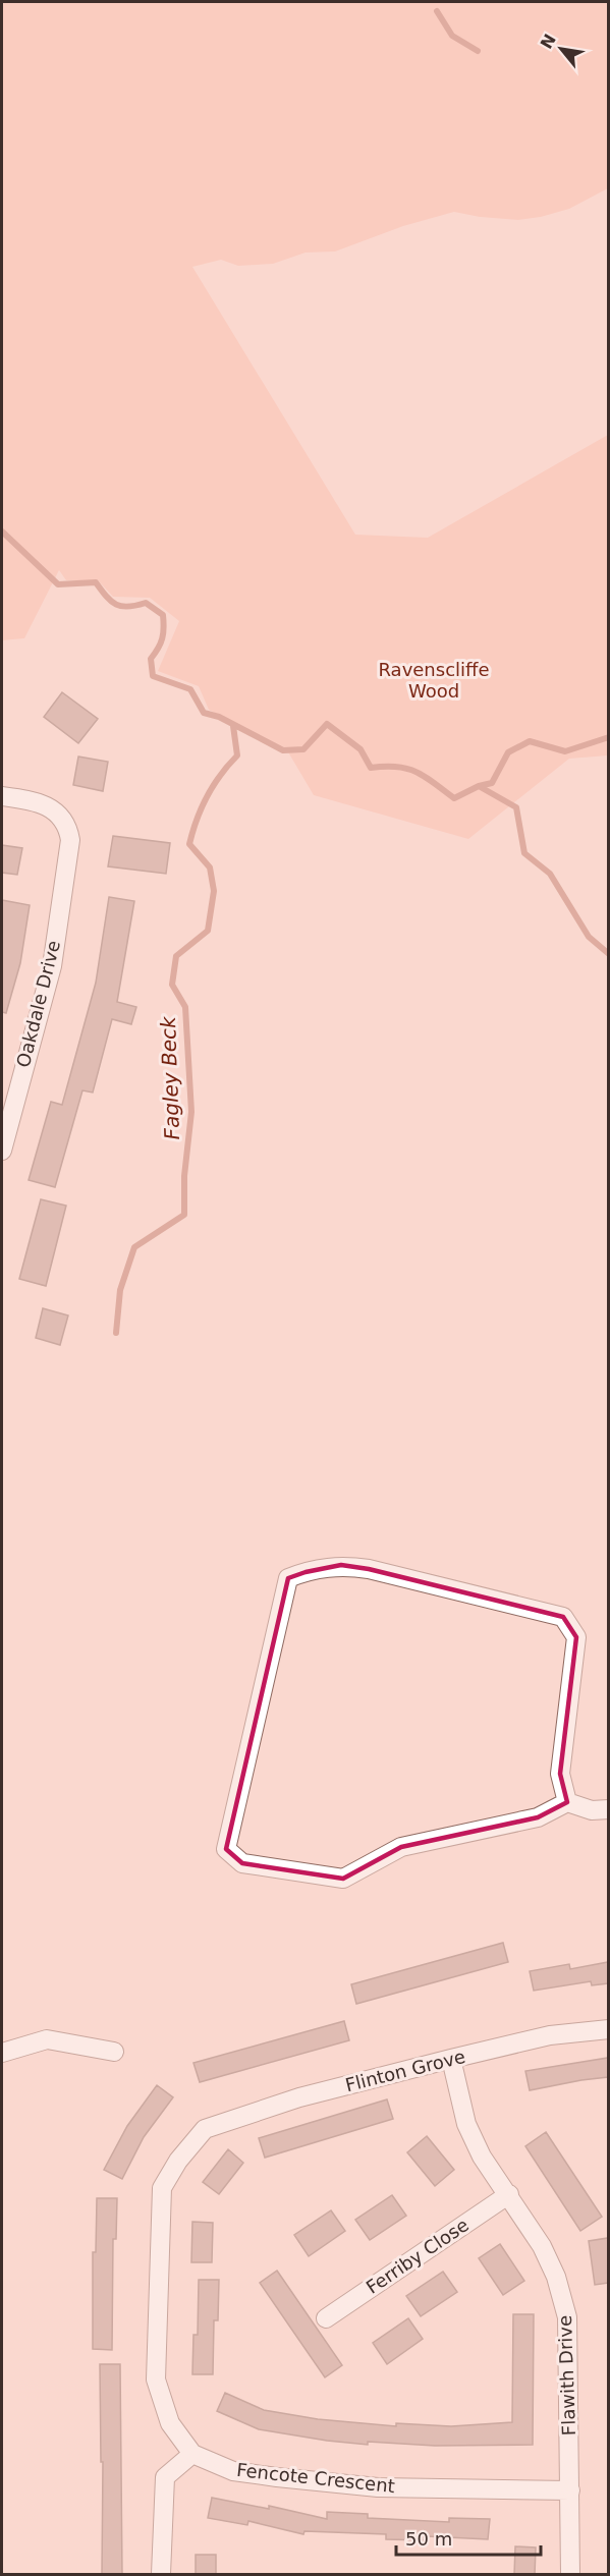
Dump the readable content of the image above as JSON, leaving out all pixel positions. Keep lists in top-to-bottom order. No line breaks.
{"streets":{"street":["Oakdale Drive","Flinton Grove","Ferriby Close","Flawith Drive","Fencote Crescent"]},"crossings":[["Flinton Grove","Flawith Drive"],["Flinton Grove","Fencote Crescent"],["Ferriby Close","Flawith Drive"],["Flawith Drive","Fencote Crescent"]],"water":["Fagley Beck"],"parks":["Ravenscliffe Wood"],"scale_bar":"50 m","north":"top left"}
